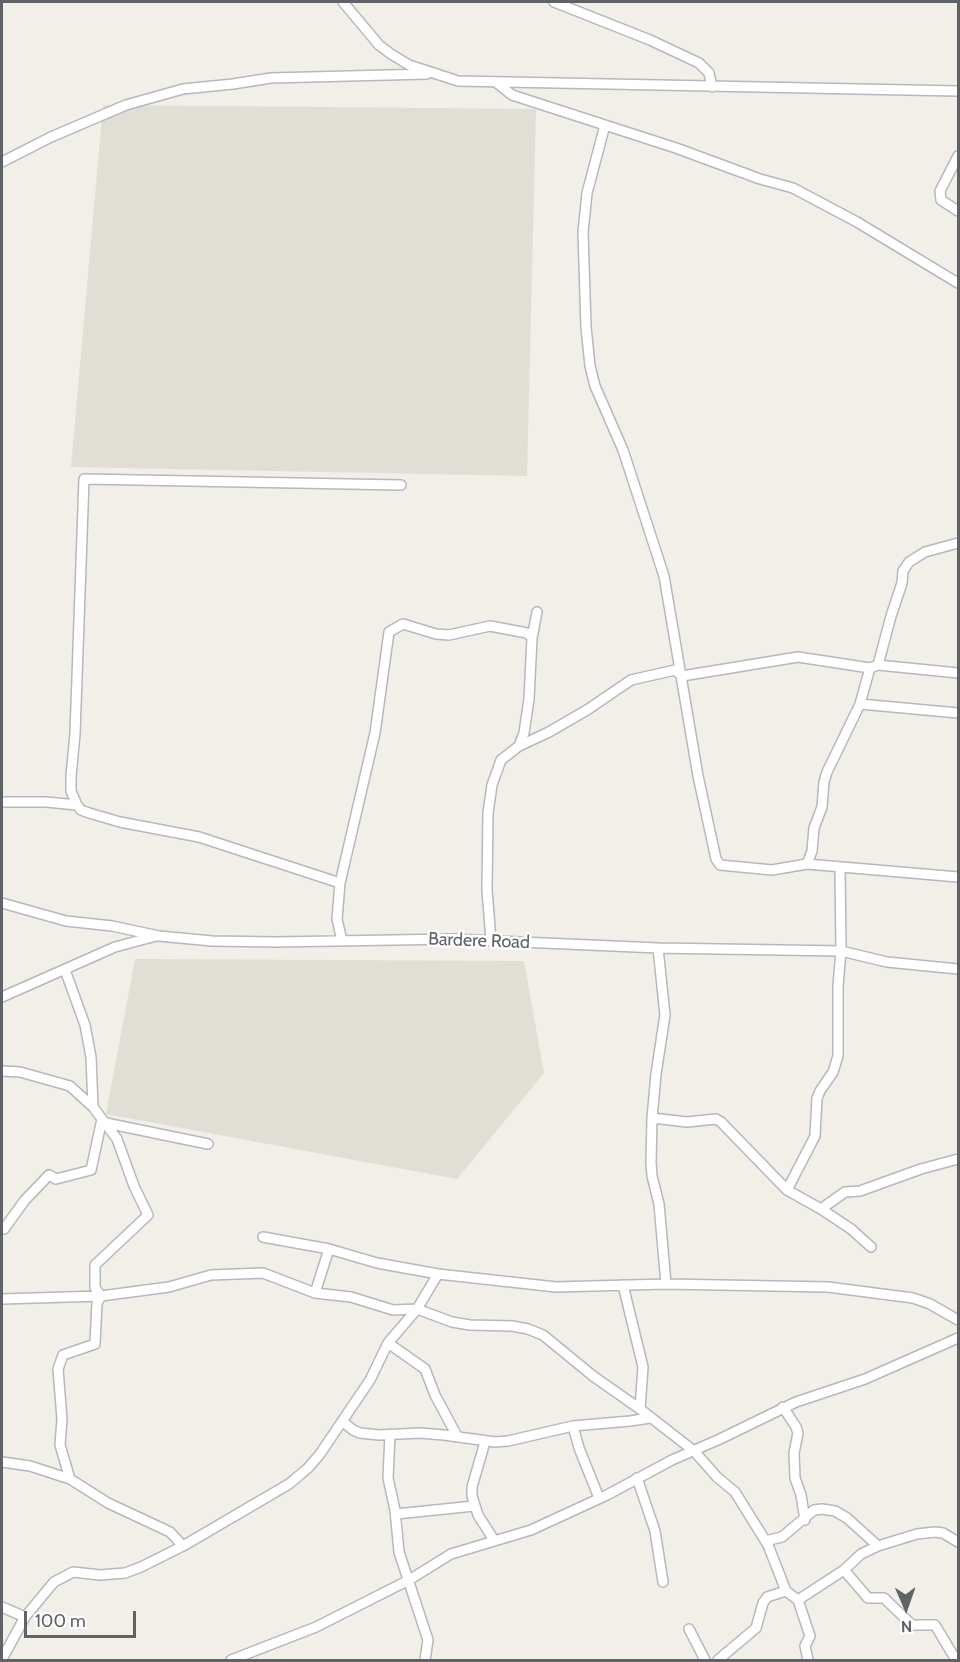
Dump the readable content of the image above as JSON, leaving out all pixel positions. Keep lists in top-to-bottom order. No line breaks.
{"streets":{"street":["Bardere Road"]},"scale_bar":"100 m","north":"bottom"}
